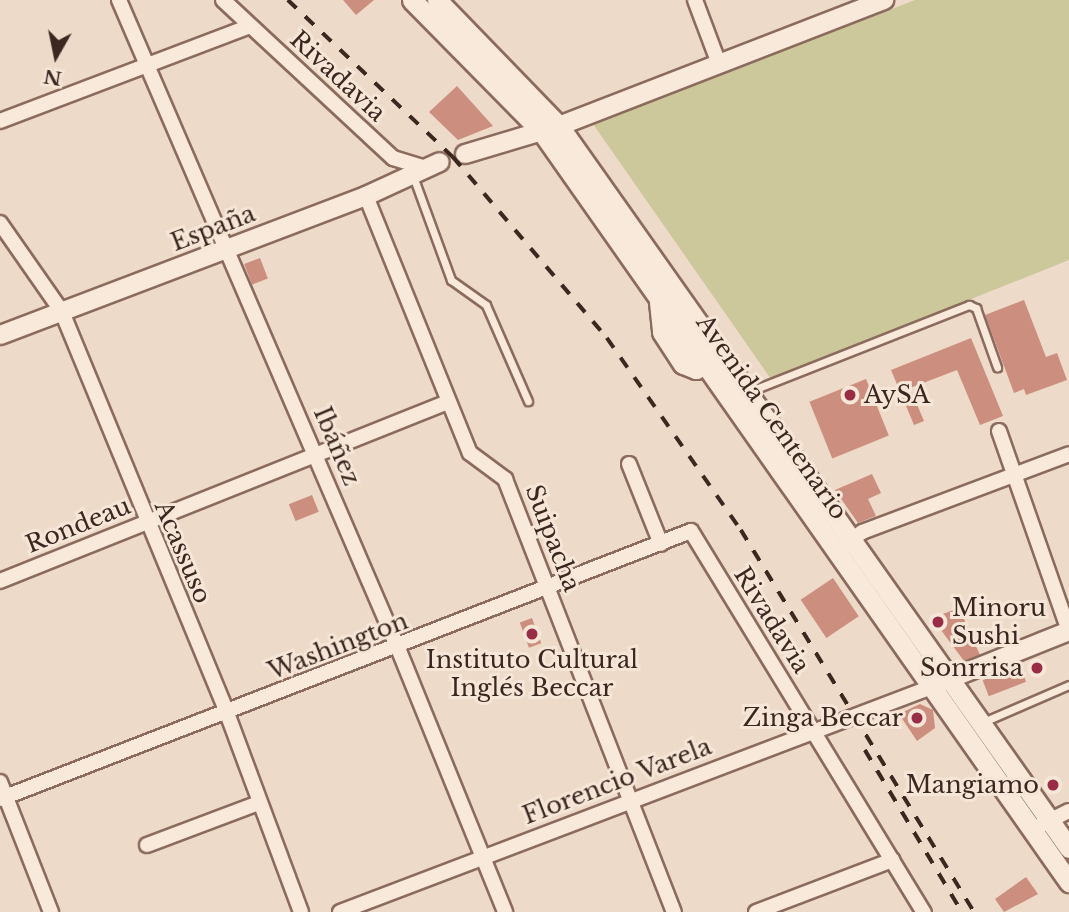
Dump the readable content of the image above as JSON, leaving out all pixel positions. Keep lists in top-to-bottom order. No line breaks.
{"streets":{"main road":["Avenida Centenario"],"street":["Rivadavia","España","Ibáñez","Rondeau","Suipacha","Acassuso","Washington","Florencio Varela"]},"crossings":[["Rivadavia","España"],["Rivadavia","Washington"],["Rivadavia","Florencio Varela"],["España","Ibáñez"],["España","Suipacha"],["España","Acassuso"],["Avenida Centenario","Florencio Varela"],["Ibáñez","Rondeau"],["Ibáñez","Washington"],["Ibáñez","Florencio Varela"],["Rondeau","Suipacha"],["Rondeau","Acassuso"],["Suipacha","Washington"],["Suipacha","Florencio Varela"],["Acassuso","Washington"]],"places":["AySA","Minoru Sushi","Instituto Cultural Inglés Beccar","Sonrrisa","Zinga Beccar","Mangiamo"],"north":"bottom"}
